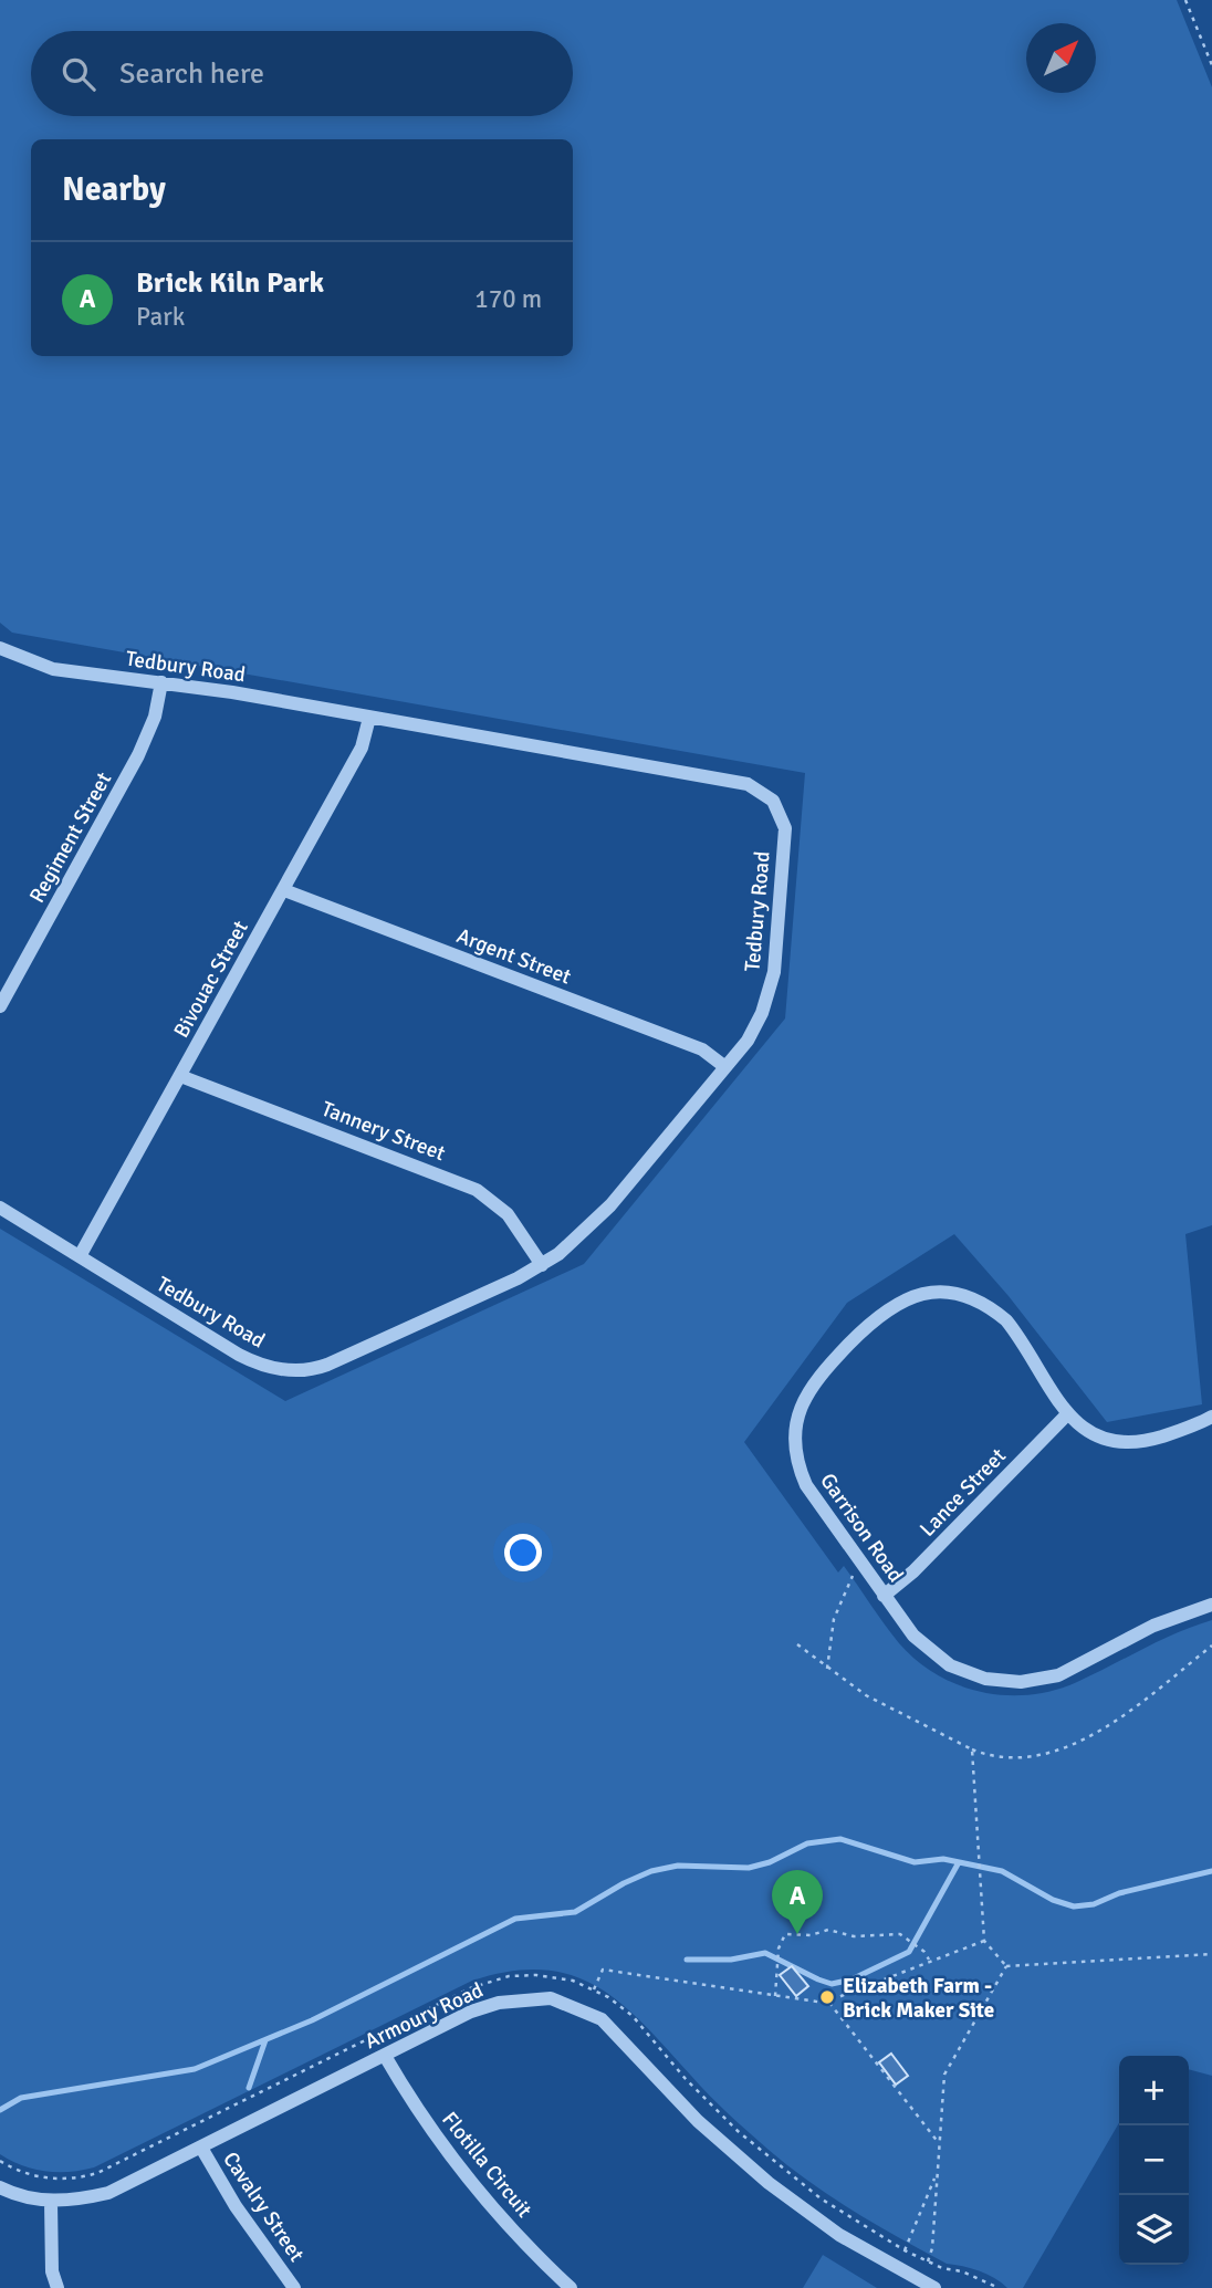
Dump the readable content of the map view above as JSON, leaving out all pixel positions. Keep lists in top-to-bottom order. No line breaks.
{"streets":{"street":["Tedbury Road","Regiment Street","Argent Street","Bivouac Street","Tannery Street","Lance Street","Garrison Road","Armoury Road","Flotilla Circuit","Cavalry Street"]},"crossings":[["Tedbury Road","Regiment Street"],["Tedbury Road","Argent Street"],["Tedbury Road","Bivouac Street"],["Tedbury Road","Tannery Street"],["Argent Street","Bivouac Street"],["Bivouac Street","Tannery Street"],["Lance Street","Garrison Road"],["Armoury Road","Flotilla Circuit"],["Armoury Road","Cavalry Street"]],"places":["Elizabeth Farm - Brick Maker Site"],"north":"top right","page":{"search":"Search here","heading":"Nearby","list":[{"mark":"A","name":"Brick Kiln Park","note":"Park","value":"170 m"}],"pins":"A","map_buttons":["+","−"]}}
